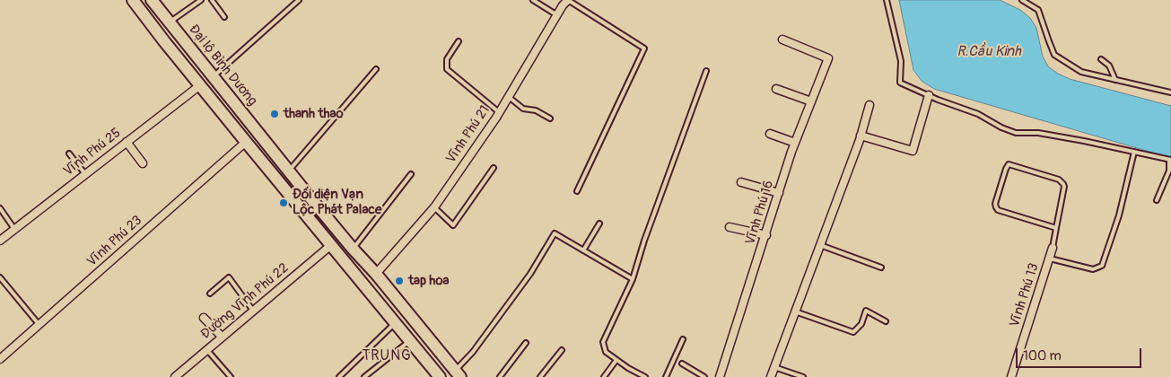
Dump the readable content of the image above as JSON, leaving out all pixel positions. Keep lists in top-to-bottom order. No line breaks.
{"streets":{"highway":["Đại lộ Bình Dương"],"street":["Vĩnh Phú 21","Vĩnh Phú 25","Vĩnh Phú 16","Vĩnh Phú 23","Vĩnh Phú 13","Đường Vĩnh Phú 22"]},"crossings":[["Đại lộ Bình Dương","Vĩnh Phú 21"]],"districts":["TRUNG"],"water":["R.Cầu Kinh"],"places":["thanh thao","Đối diện Vạn Lộc Phát Palace","tap hoa"],"scale_bar":"100 m"}
